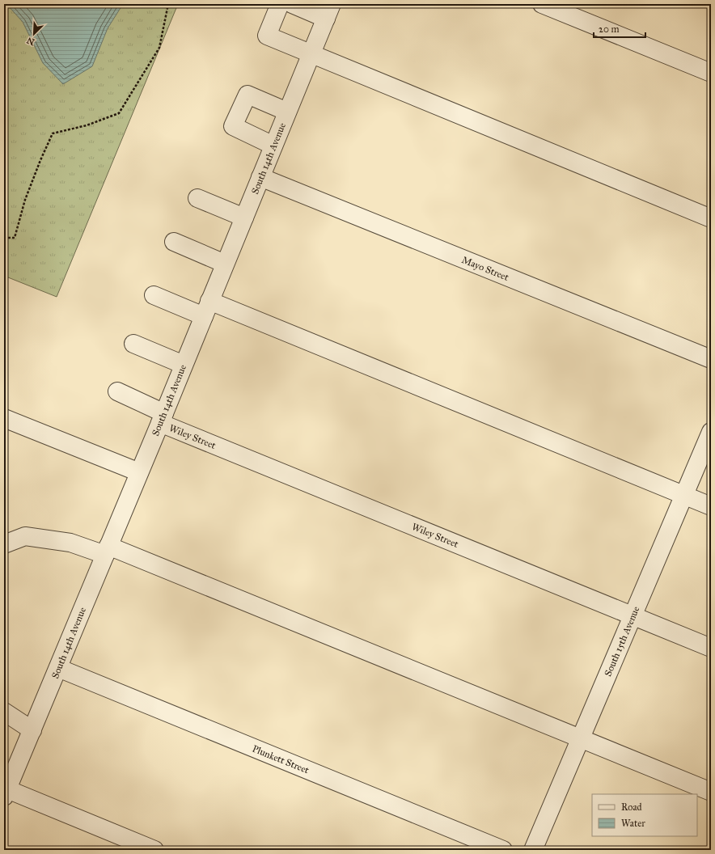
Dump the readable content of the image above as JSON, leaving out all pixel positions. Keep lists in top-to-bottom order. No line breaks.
{"streets":{"street":["South 14th Avenue","Mayo Street","Wiley Street","South 15th Avenue","Plunkett Street"]},"crossings":[["South 14th Avenue","Mayo Street"],["South 14th Avenue","Wiley Street"],["South 14th Avenue","Plunkett Street"],["Wiley Street","South 15th Avenue"]],"legend":["Road","Water"],"scale_bar":"20 m","north":"bottom left"}
